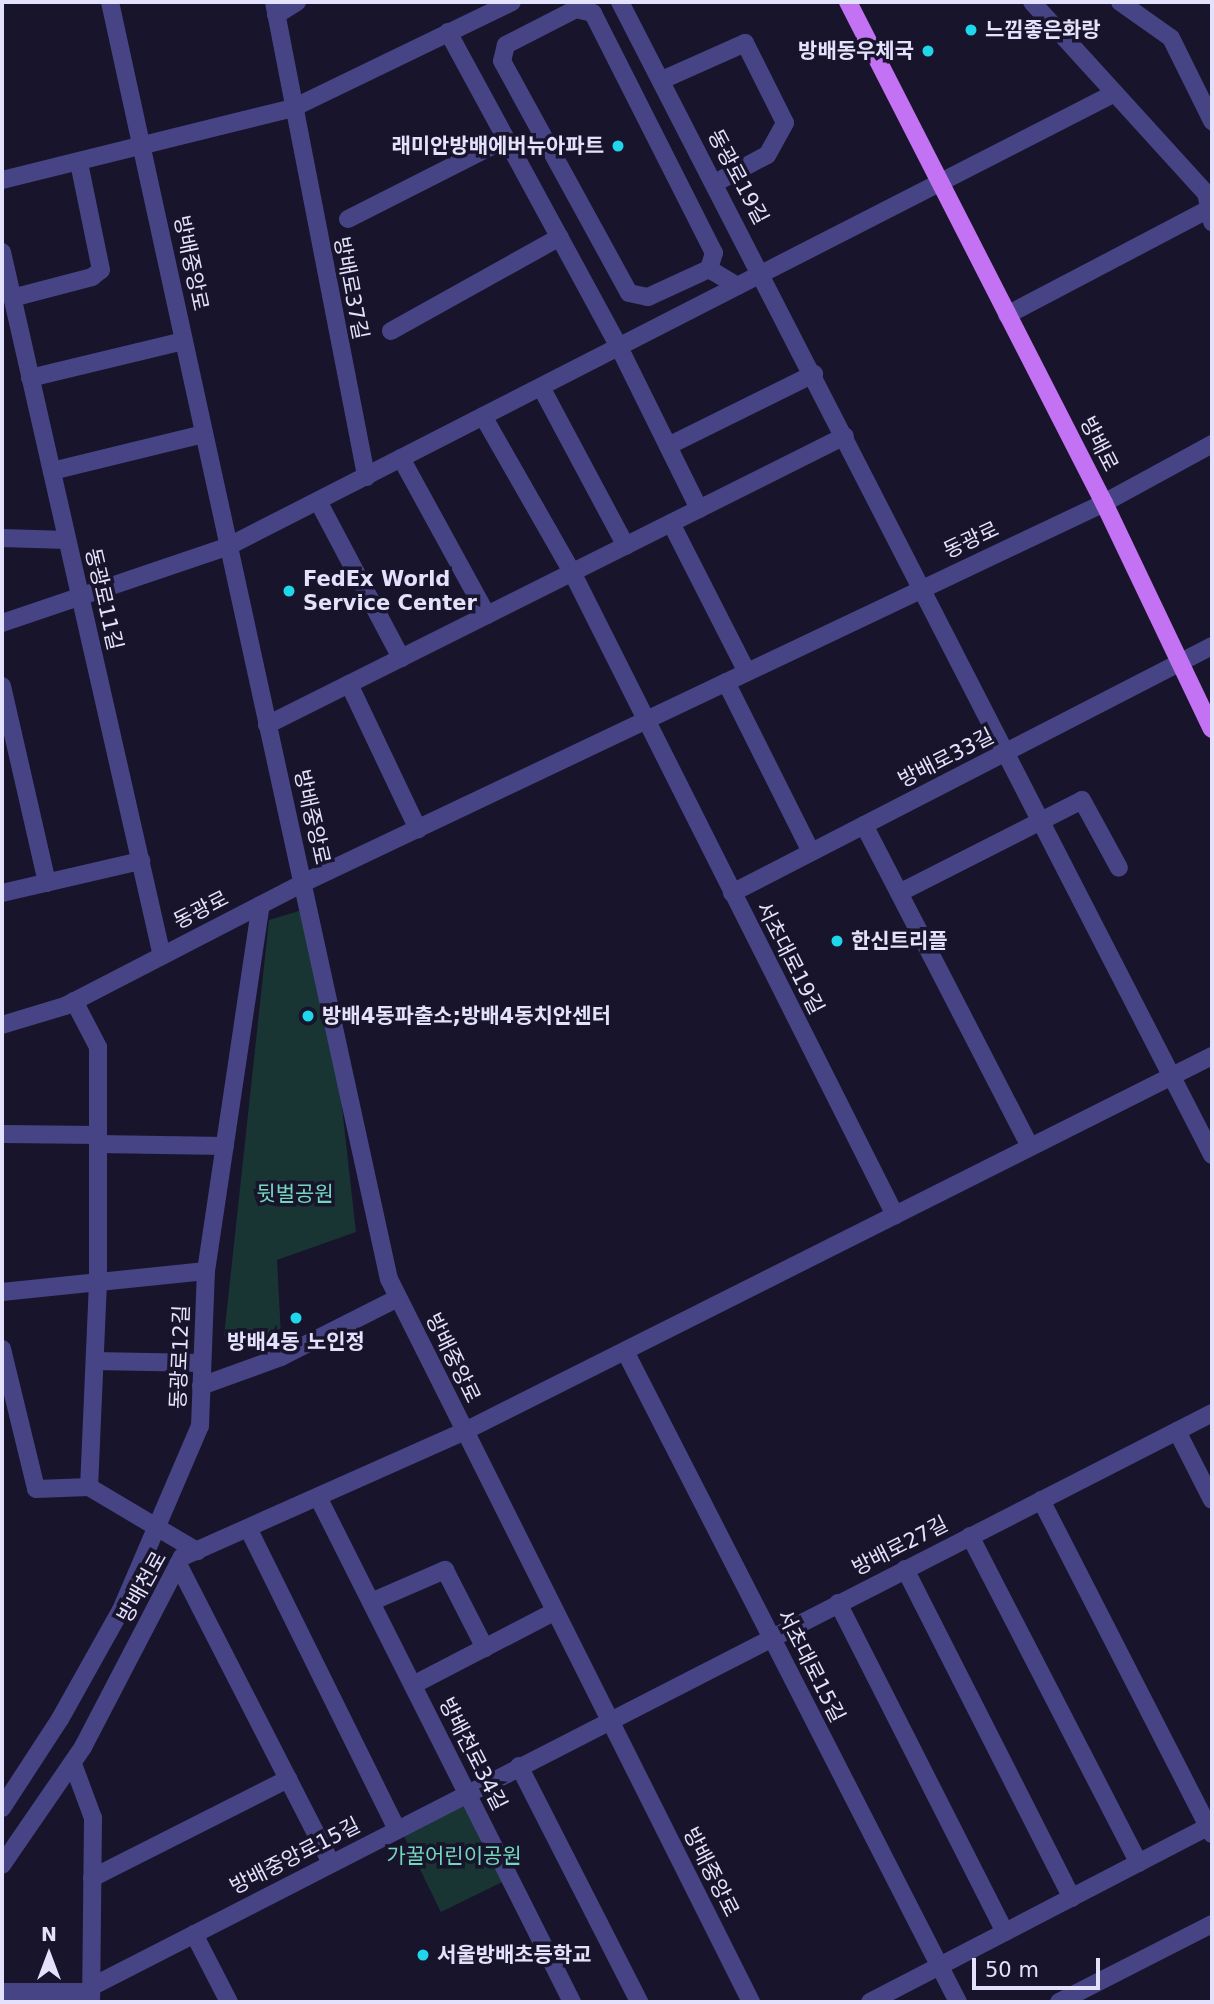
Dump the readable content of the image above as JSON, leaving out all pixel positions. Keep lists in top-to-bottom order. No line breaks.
{"streets":{"main road":["방배로"],"street":["동광로19길","방배중앙로","방배로37길","동광로","동광로11길","방배로33길","서초대로19길","동광로12길","방배로27길","방배천로","서초대로15길","방배천로34길","방배중앙로15길"]},"crossings":[["동광로19길","동광로"],["동광로19길","방배로33길"],["동광로19길","방배천로"],["방배중앙로","동광로"],["방배중앙로","방배로27길"],["방배중앙로","방배천로"],["방배중앙로","방배중앙로15길"],["방배로","동광로"],["방배로","방배로33길"],["동광로","동광로11길"],["동광로","서초대로19길"],["동광로","동광로12길"],["방배로33길","서초대로19길"],["서초대로19길","방배천로"],["방배로27길","서초대로15길"],["방배로27길","방배중앙로15길"],["방배천로","서초대로15길"],["방배천로","방배천로34길"],["방배천로34길","방배중앙로15길"]],"parks":["뒷벌공원","가꿀어린이공원"],"places":["느낌좋은화랑","방배동우체국","래미안방배에버뉴아파트","FedEx World Service Center","한신트리플","방배4동파출소;방배4동치안센터","방배4동 노인정","서울방배초등학교"],"scale_bar":"50 m","north":"top"}
